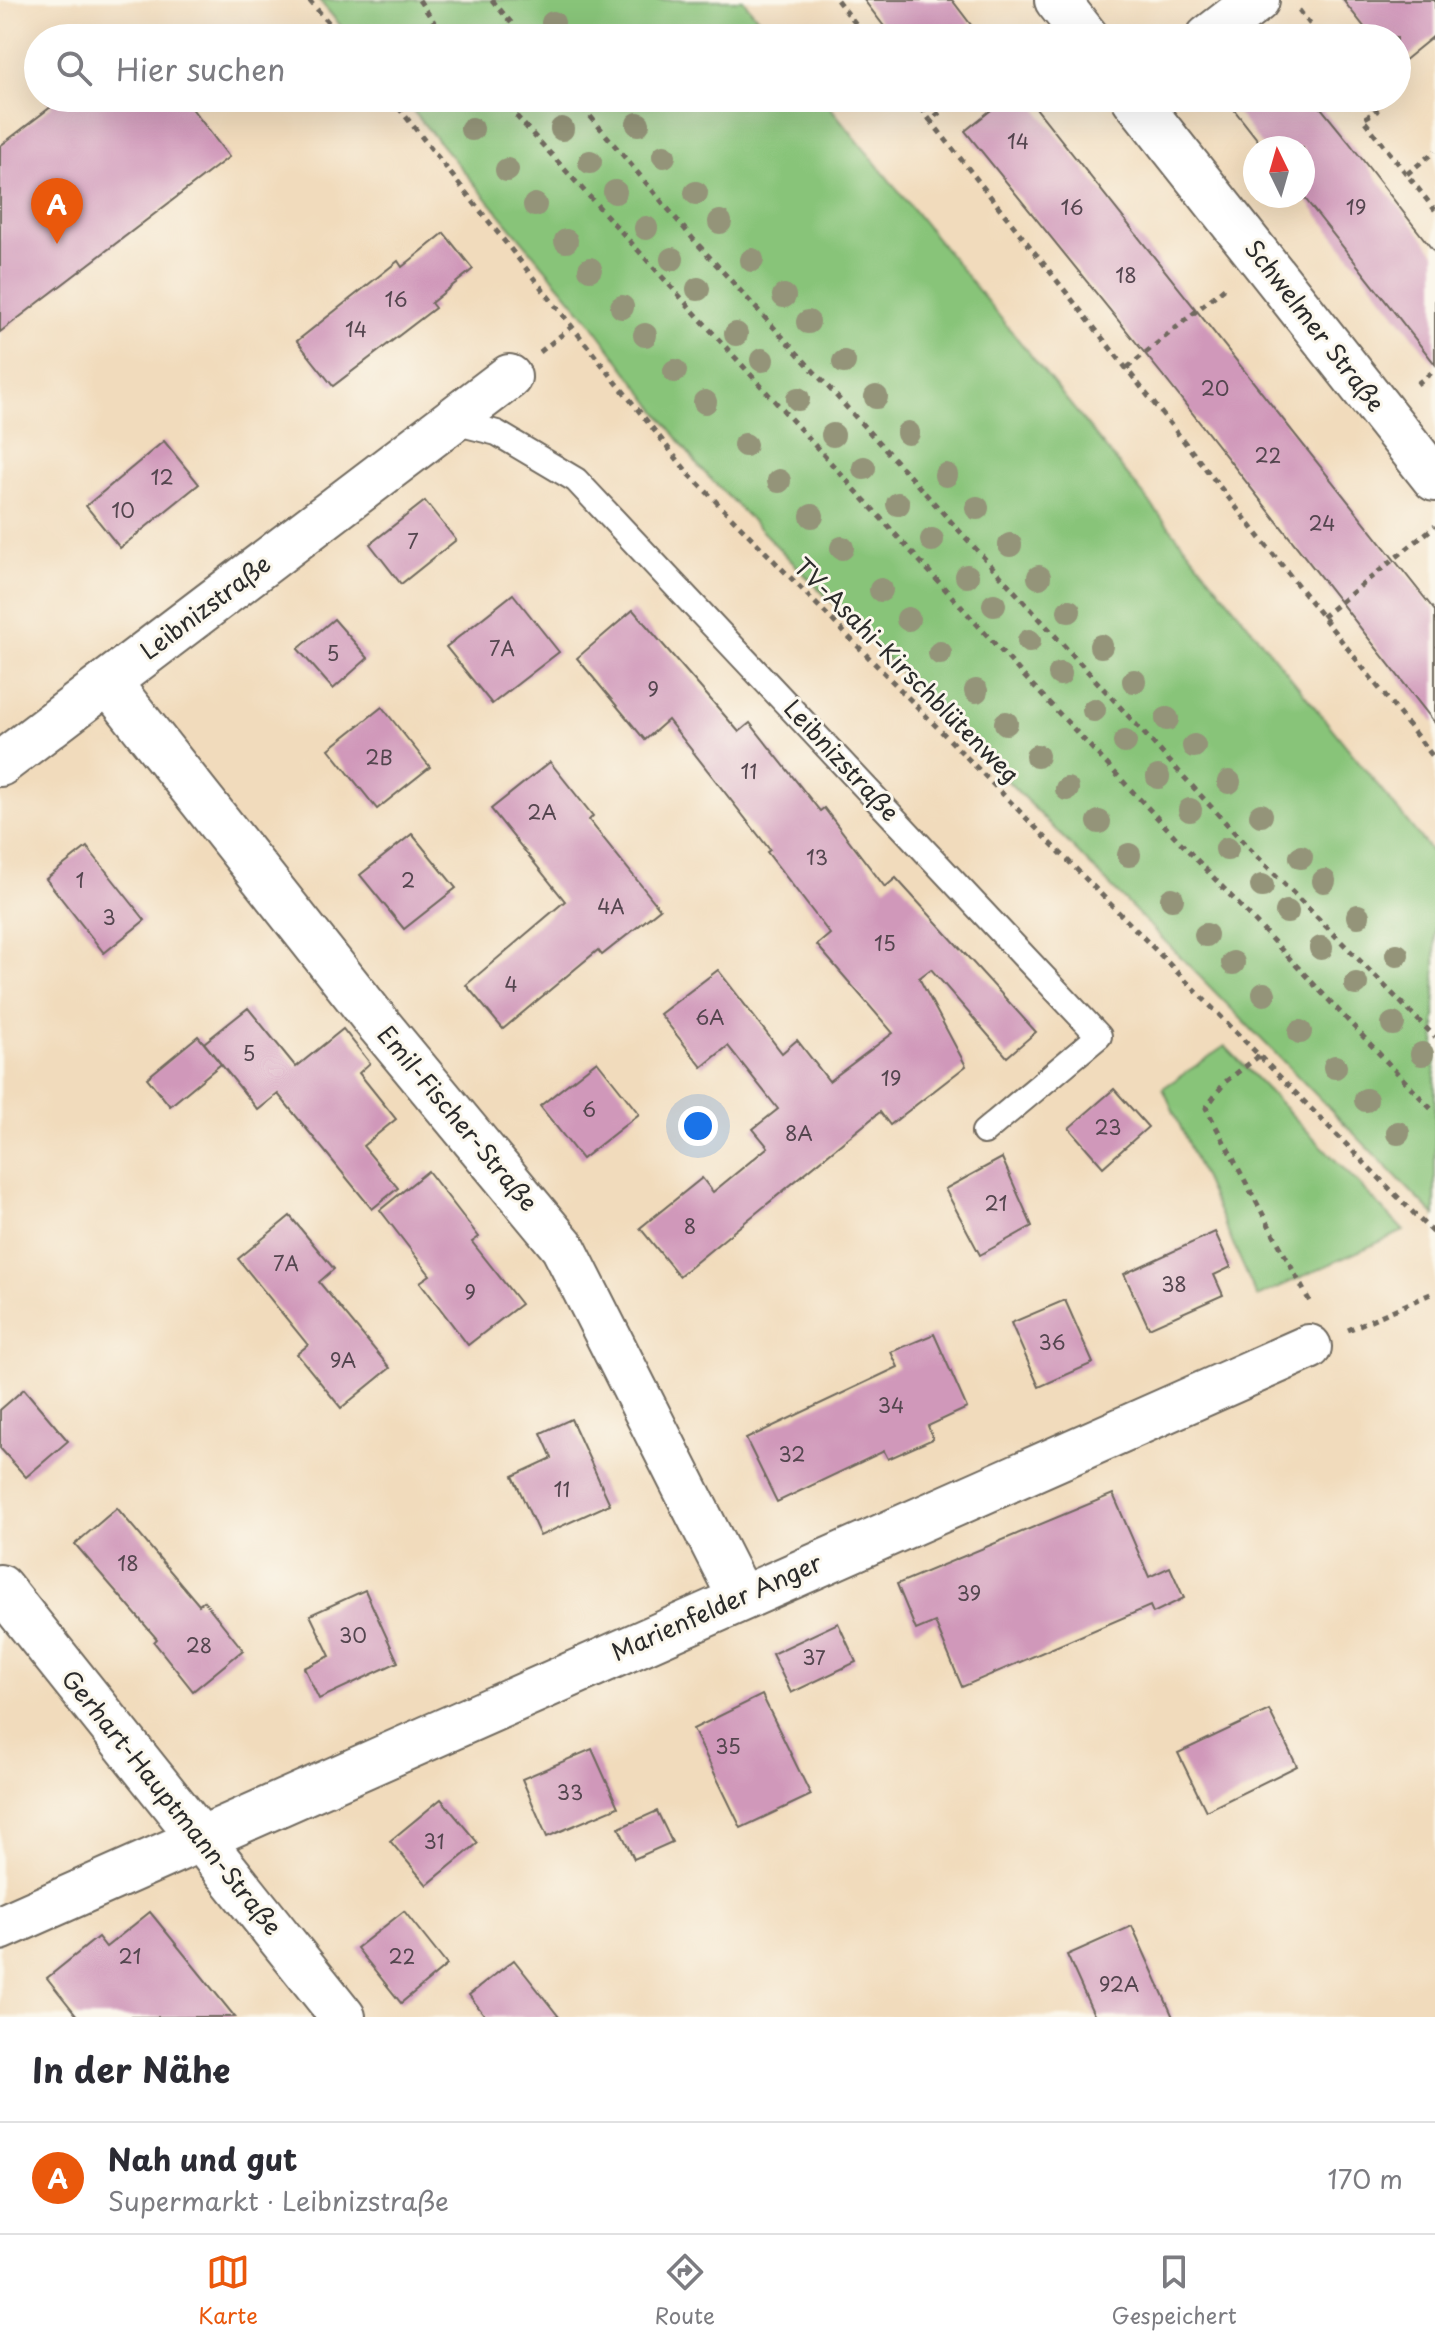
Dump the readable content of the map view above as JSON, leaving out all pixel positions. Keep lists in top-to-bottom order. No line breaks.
{"streets":{"street":["Schwelmer Straße","Leibnizstraße","Emil-Fischer-Straße","Marienfelder Anger","Gerhart-Hauptmann-Straße"],"path":["TV-Asahi-Kirschblütenweg"]},"crossings":[["Leibnizstraße","Emil-Fischer-Straße"],["Emil-Fischer-Straße","Marienfelder Anger"],["Marienfelder Anger","Gerhart-Hauptmann-Straße"]],"house_numbers":["14","16","19","18","16","14","20","22","12","10","24","7","7A","5","9","2B","11","2A","13","1","2","4A","3","15","4","6A","5","19","6","23","8A","21","8","7A","38","9","36","9A","34","32","11","18","39","30","28","37","35","33","31","21","22","92A"],"north":"top","page":{"search":"Hier suchen","pins":"A","heading":"In der Nähe","list":[{"mark":"A","name":"Nah und gut","note":"Supermarkt · Leibnizstraße","value":"170 m"}],"nav":["Karte","Route","Gespeichert"]}}
